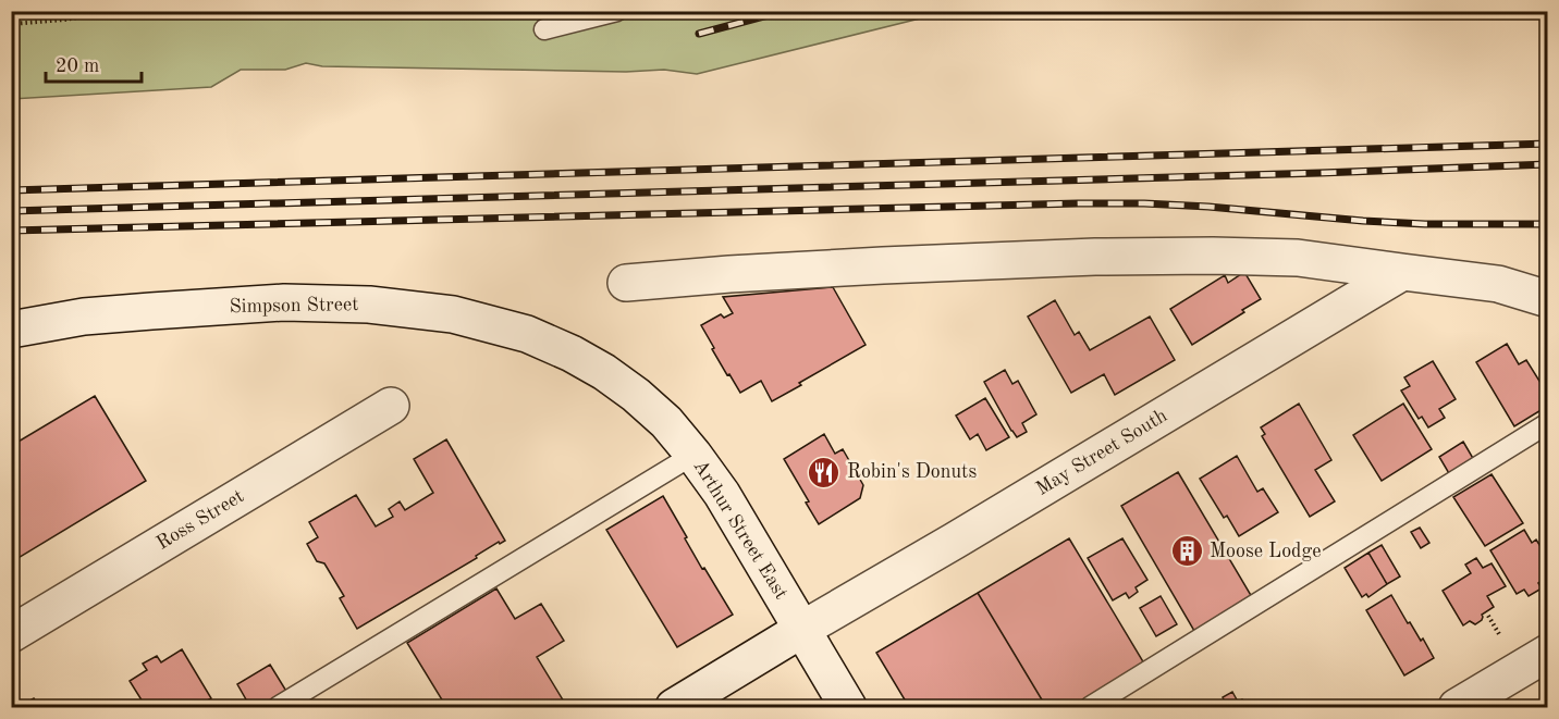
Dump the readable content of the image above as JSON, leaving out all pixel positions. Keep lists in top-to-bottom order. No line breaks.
{"streets":{"street":["Simpson Street","May Street South","Ross Street","Arthur Street East"]},"crossings":[["Simpson Street","Arthur Street East"],["May Street South","Arthur Street East"]],"places":{"restaurant":["Robin's Donuts"],"building":["Moose Lodge"]},"scale_bar":"20 m"}
